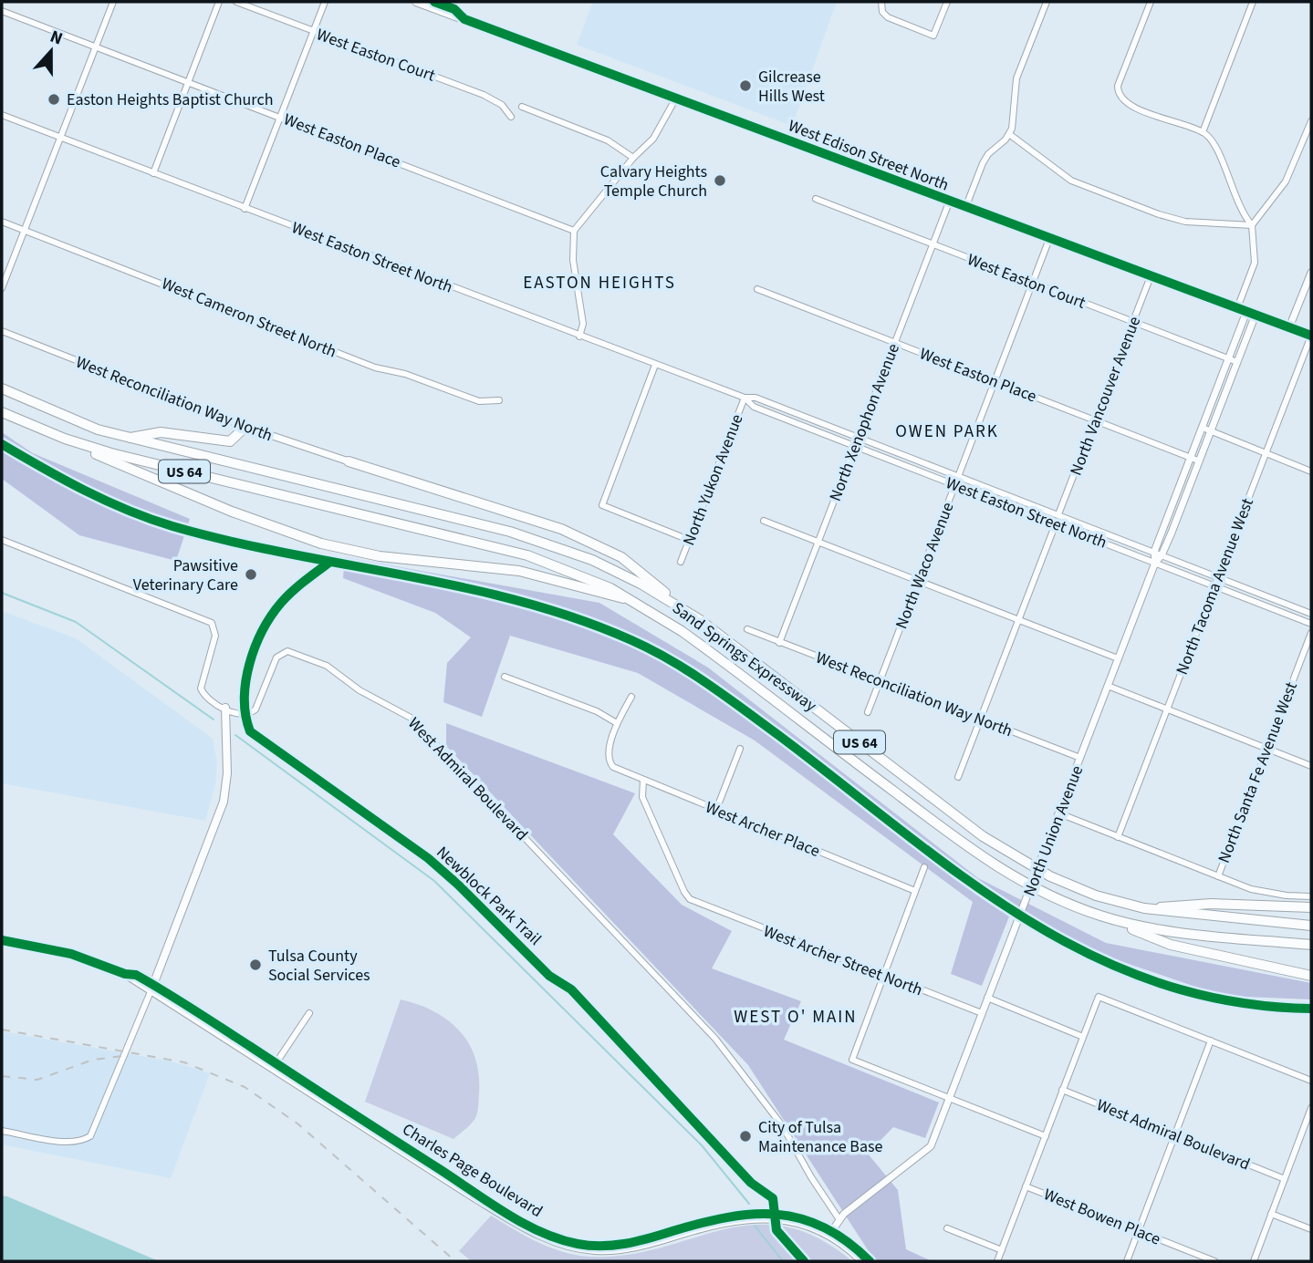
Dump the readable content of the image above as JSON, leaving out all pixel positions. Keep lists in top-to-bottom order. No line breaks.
{"streets":{"highway":["US 64","Sand Springs Expressway"],"main road":["West Edison Street North","Charles Page Boulevard"],"street":["West Easton Court","West Easton Place","West Easton Street North","West Cameron Street North","North Vancouver Avenue","West Reconciliation Way North","North Xenophon Avenue","North Yukon Avenue","North Waco Avenue","North Tacoma Avenue West","North Santa Fe Avenue West","West Admiral Boulevard","West Archer Place","North Union Avenue","West Archer Street North","West Bowen Place"],"cycle path":["Newblock Park Trail"]},"crossings":[["West Easton Court","North Vancouver Avenue"],["West Easton Court","North Xenophon Avenue"],["West Easton Court","North Waco Avenue"],["West Easton Court","North Union Avenue"],["West Easton Place","North Vancouver Avenue"],["West Easton Place","North Xenophon Avenue"],["West Easton Place","North Waco Avenue"],["West Easton Place","North Union Avenue"],["West Edison Street North","North Vancouver Avenue"],["West Edison Street North","North Xenophon Avenue"],["West Edison Street North","North Waco Avenue"],["West Edison Street North","North Tacoma Avenue West"],["West Edison Street North","North Union Avenue"],["West Easton Street North","North Vancouver Avenue"],["West Easton Street North","North Xenophon Avenue"],["West Easton Street North","North Yukon Avenue"],["West Easton Street North","North Waco Avenue"],["West Easton Street North","North Tacoma Avenue West"],["West Easton Street North","North Union Avenue"],["West Reconciliation Way North","North Xenophon Avenue"],["West Reconciliation Way North","North Waco Avenue"],["West Reconciliation Way North","North Union Avenue"],["West Admiral Boulevard","North Union Avenue"],["West Archer Place","West Archer Street North"],["North Union Avenue","West Archer Street North"]],"districts":["EASTON HEIGHTS","OWEN PARK","WEST O' MAIN"],"places":["Gilcrease Hills West","Easton Heights Baptist Church","Calvary Heights Temple Church","Pawsitive Veterinary Care","Tulsa County Social Services","City of Tulsa Maintenance Base"],"north":"top"}
